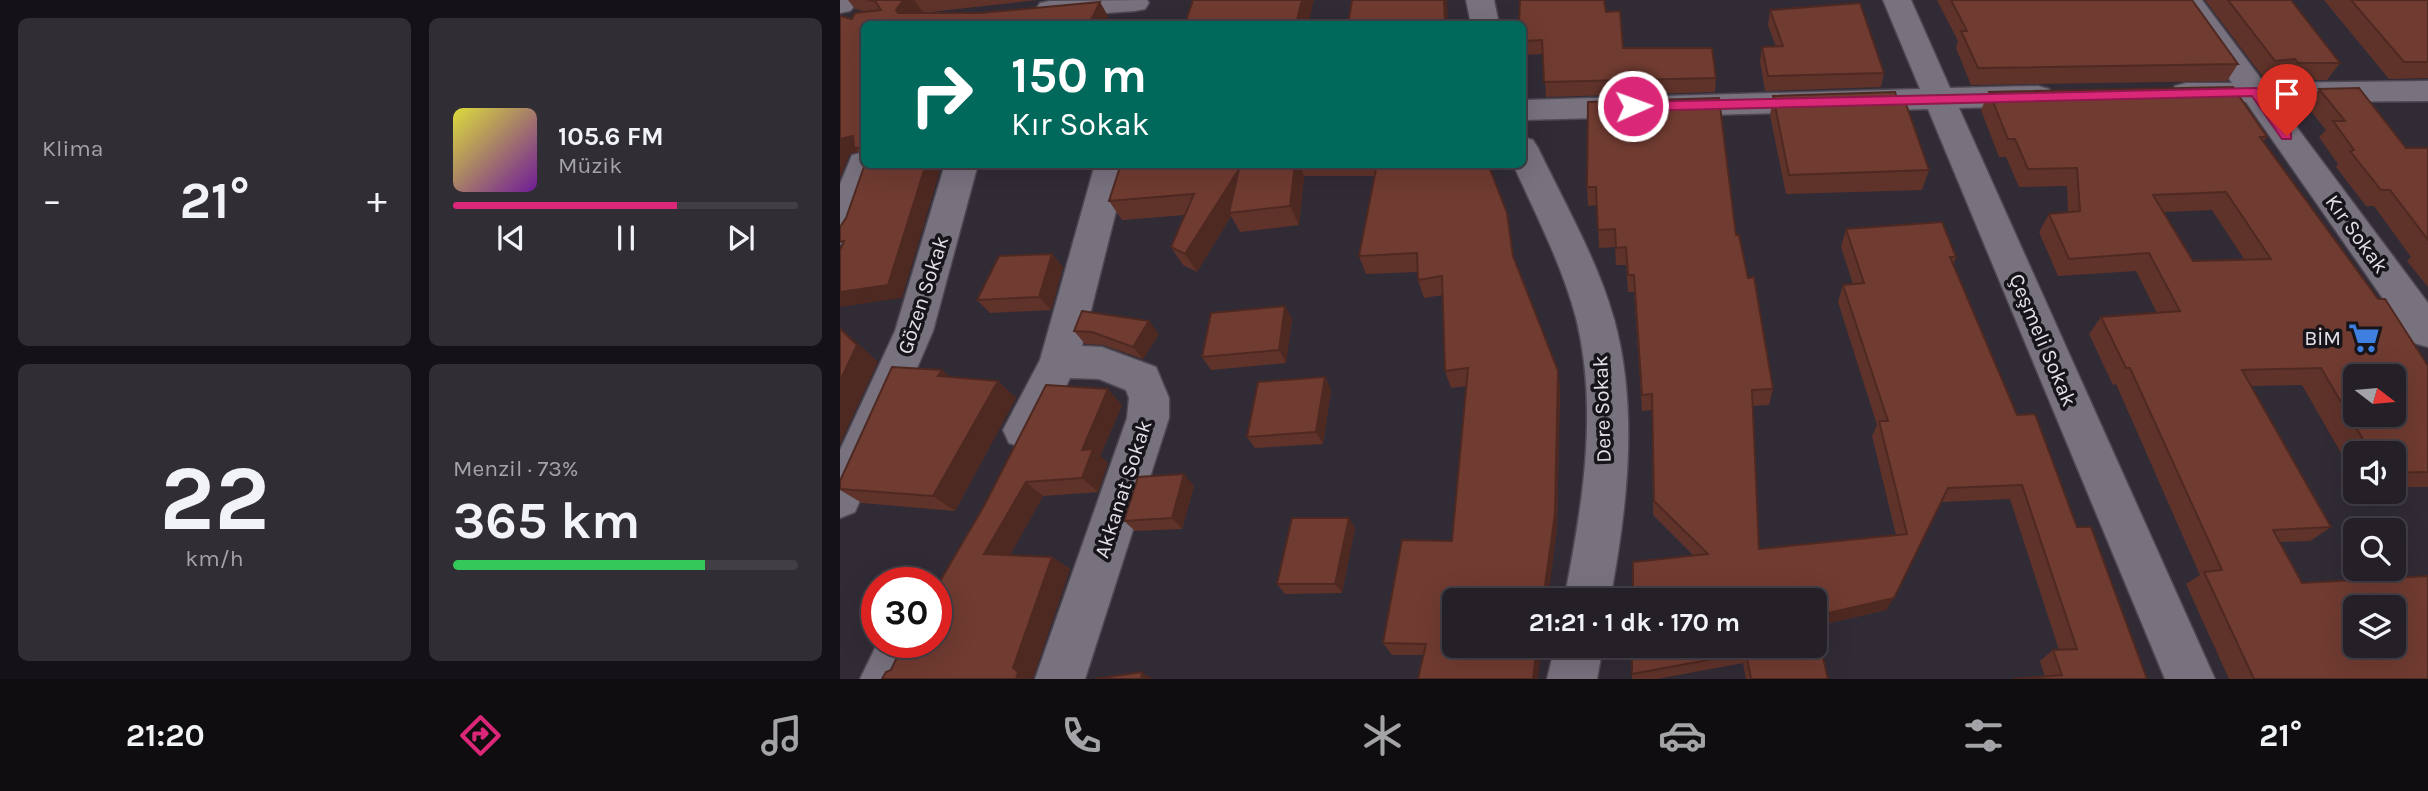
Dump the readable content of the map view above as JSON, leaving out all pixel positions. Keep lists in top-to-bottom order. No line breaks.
{"streets":{"street":["Kır Sokak","Gözen Sokak","Çeşmeli Sokak","Dere Sokak","Akkanat Sokak"]},"places":{"supermarket":["BİM"]},"north":"right","page":{"tile":["Klima",["22","km/h"],["Menzil · 73%","365 km"]],"turn":["150 m","Kır Sokak"],"song":["105.6 FM","Müzik"],"heat":["−","21°","+"],"limit":"30","trip":"21:21 · 1 dk · 170 m","tabs":["21:20","21°"]}}
